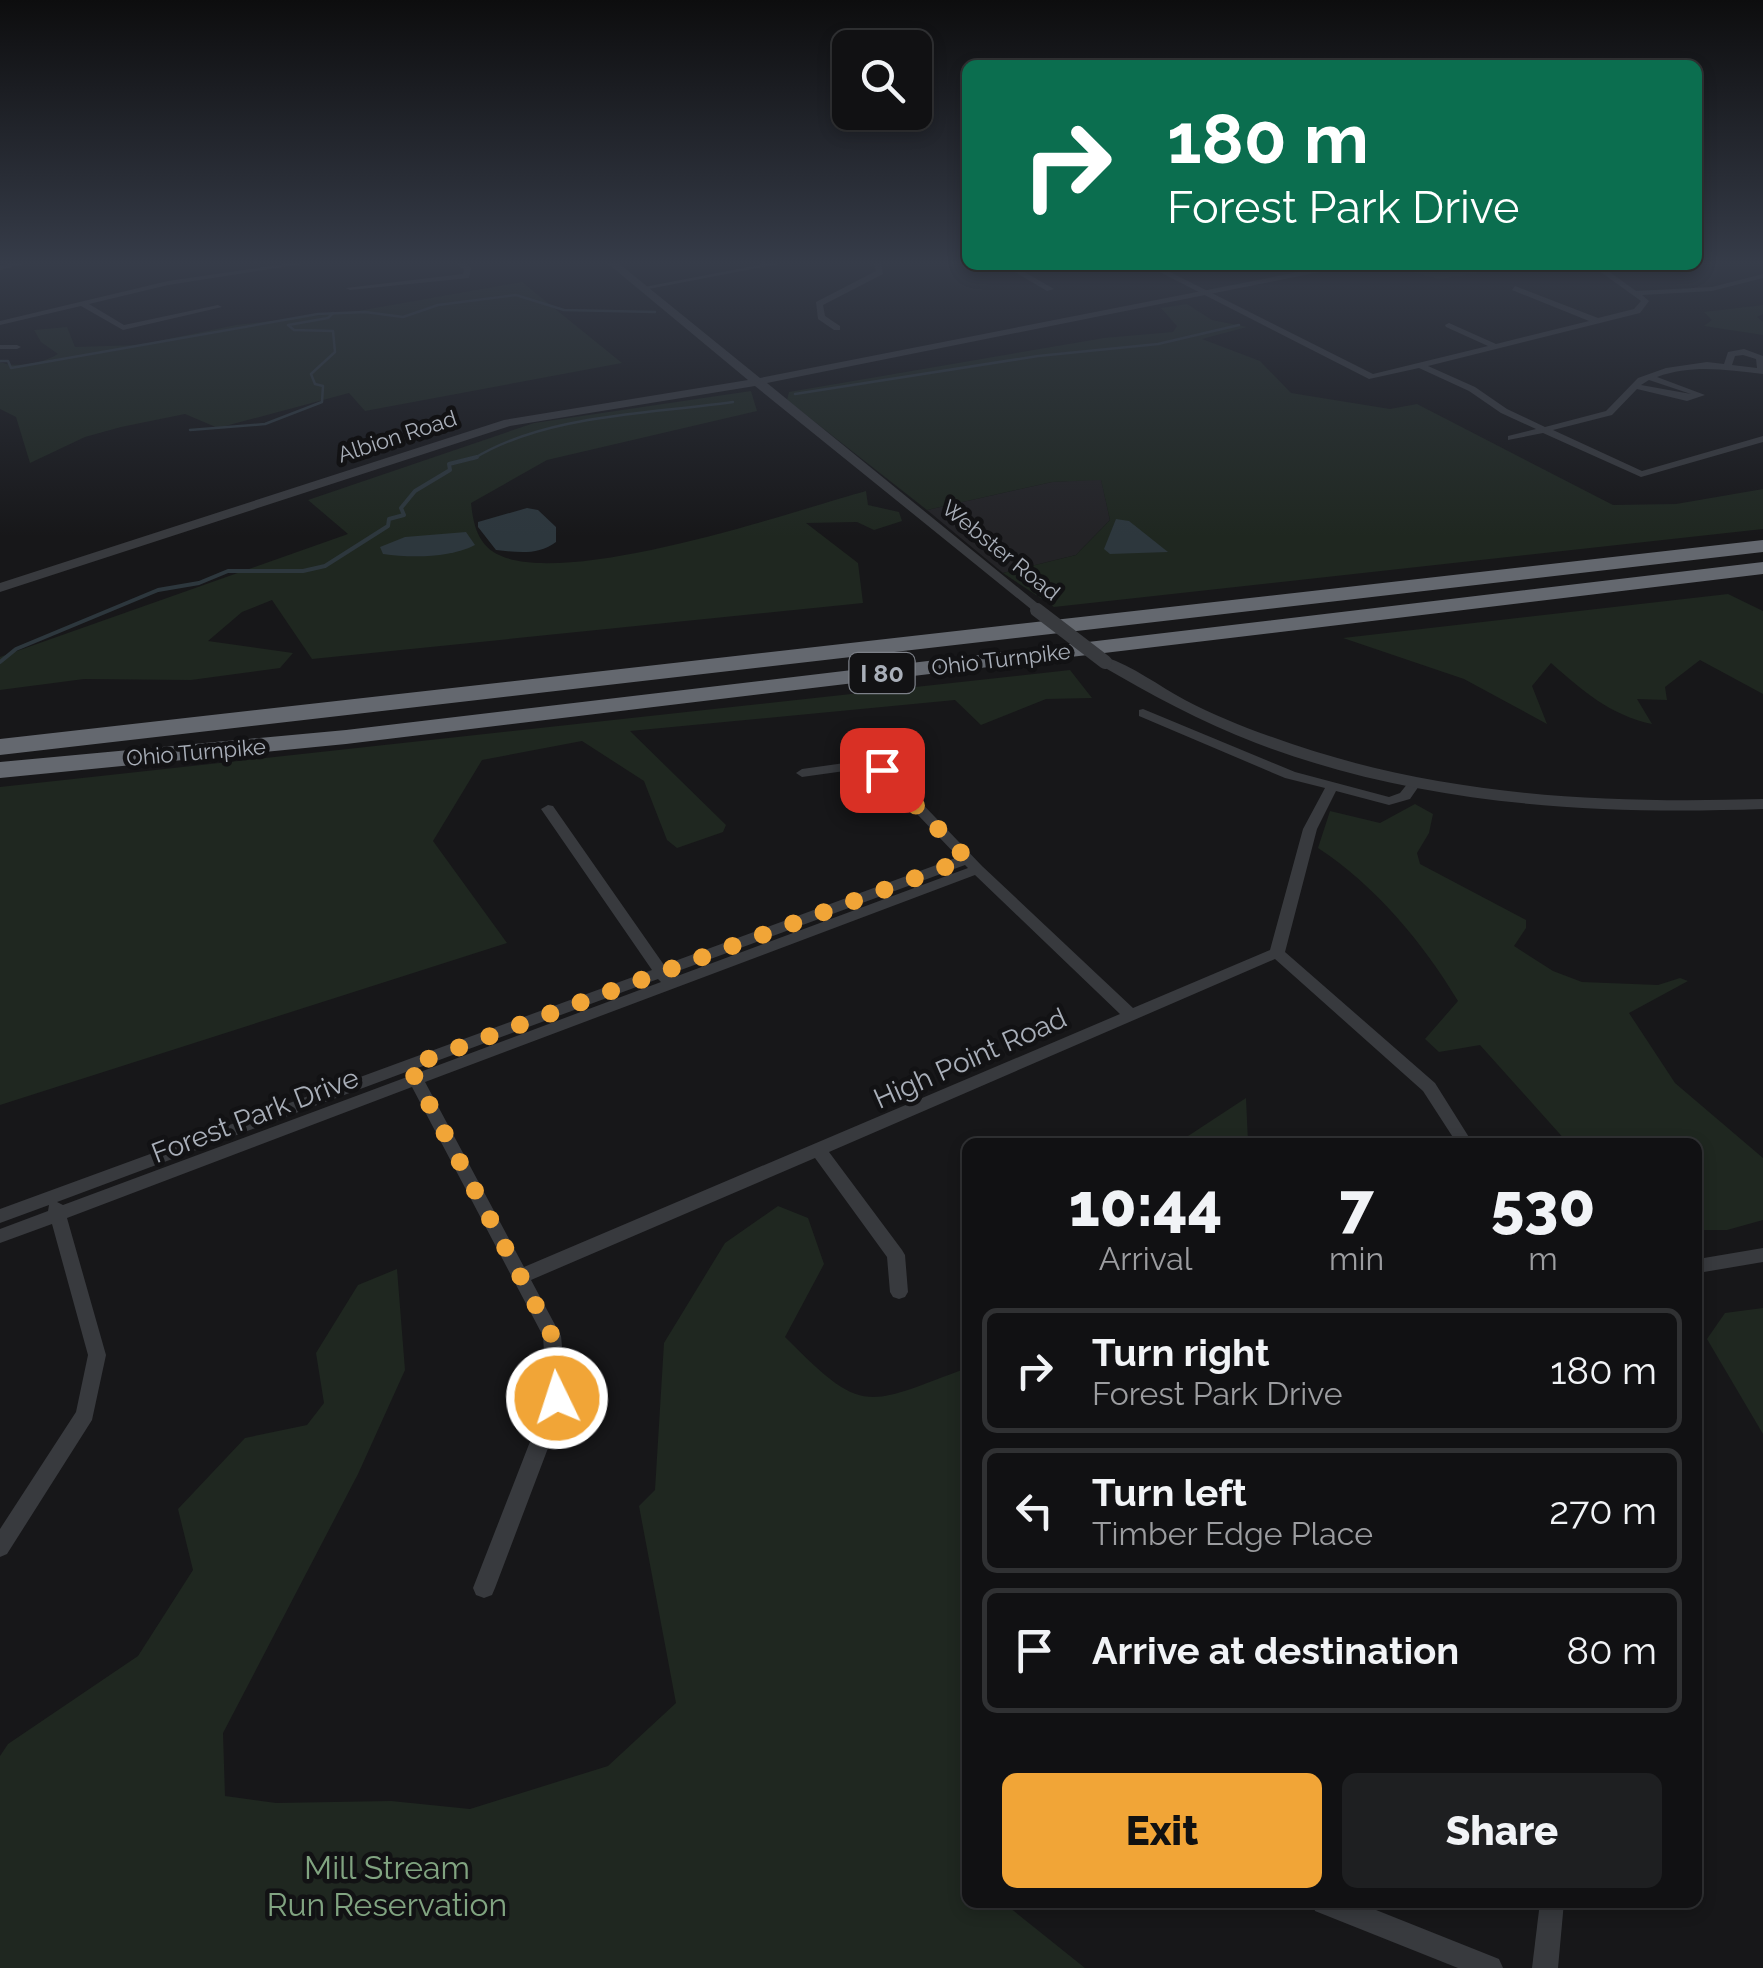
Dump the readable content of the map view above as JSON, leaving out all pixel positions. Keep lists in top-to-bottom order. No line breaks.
{"streets":{"highway":["Ohio Turnpike","I 80"],"street":["Albion Road","Webster Road","High Point Road","Forest Park Drive"]},"crossings":[["Albion Road","Webster Road"]],"parks":["Mill Stream Run Reservation"],"page":{"turn":["180 m","Forest Park Drive"],"eta":["10:44","Arrival","7","min","530","m"],"list":[{"name":"Turn right","note":"Forest Park Drive","value":"180 m"},{"name":"Turn left","note":"Timber Edge Place","value":"270 m"},{"name":"Arrive at destination","value":"80 m"}],"buttons":["Exit","Share"]}}
